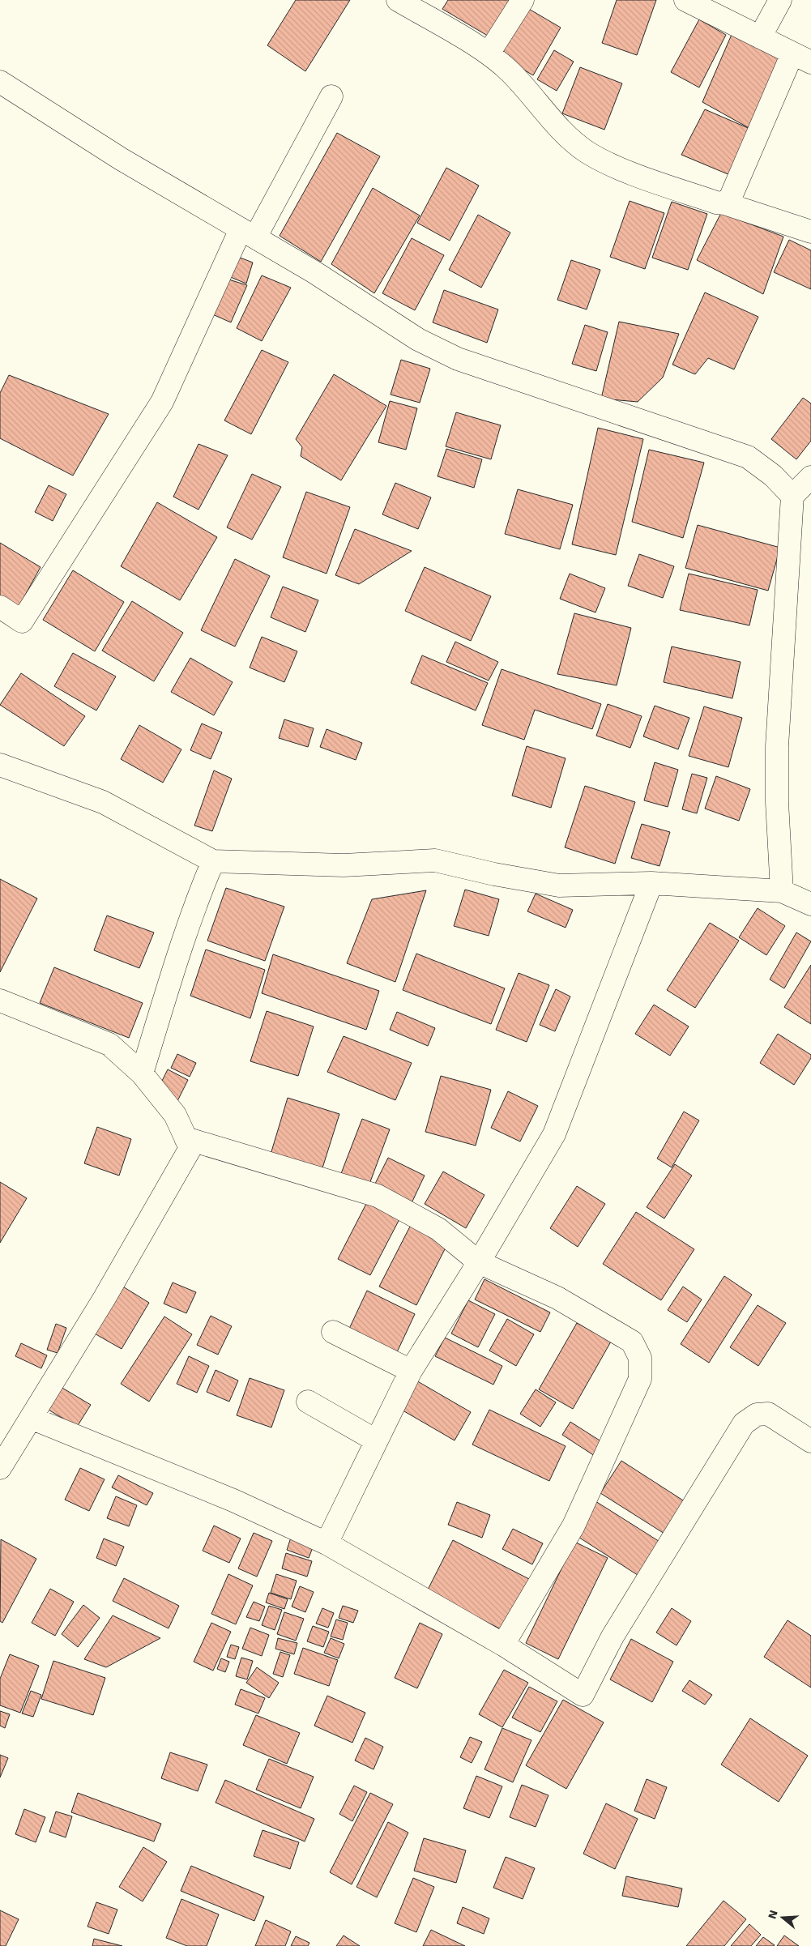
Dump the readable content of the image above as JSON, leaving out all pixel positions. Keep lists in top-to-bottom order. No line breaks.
{"north":"left"}
